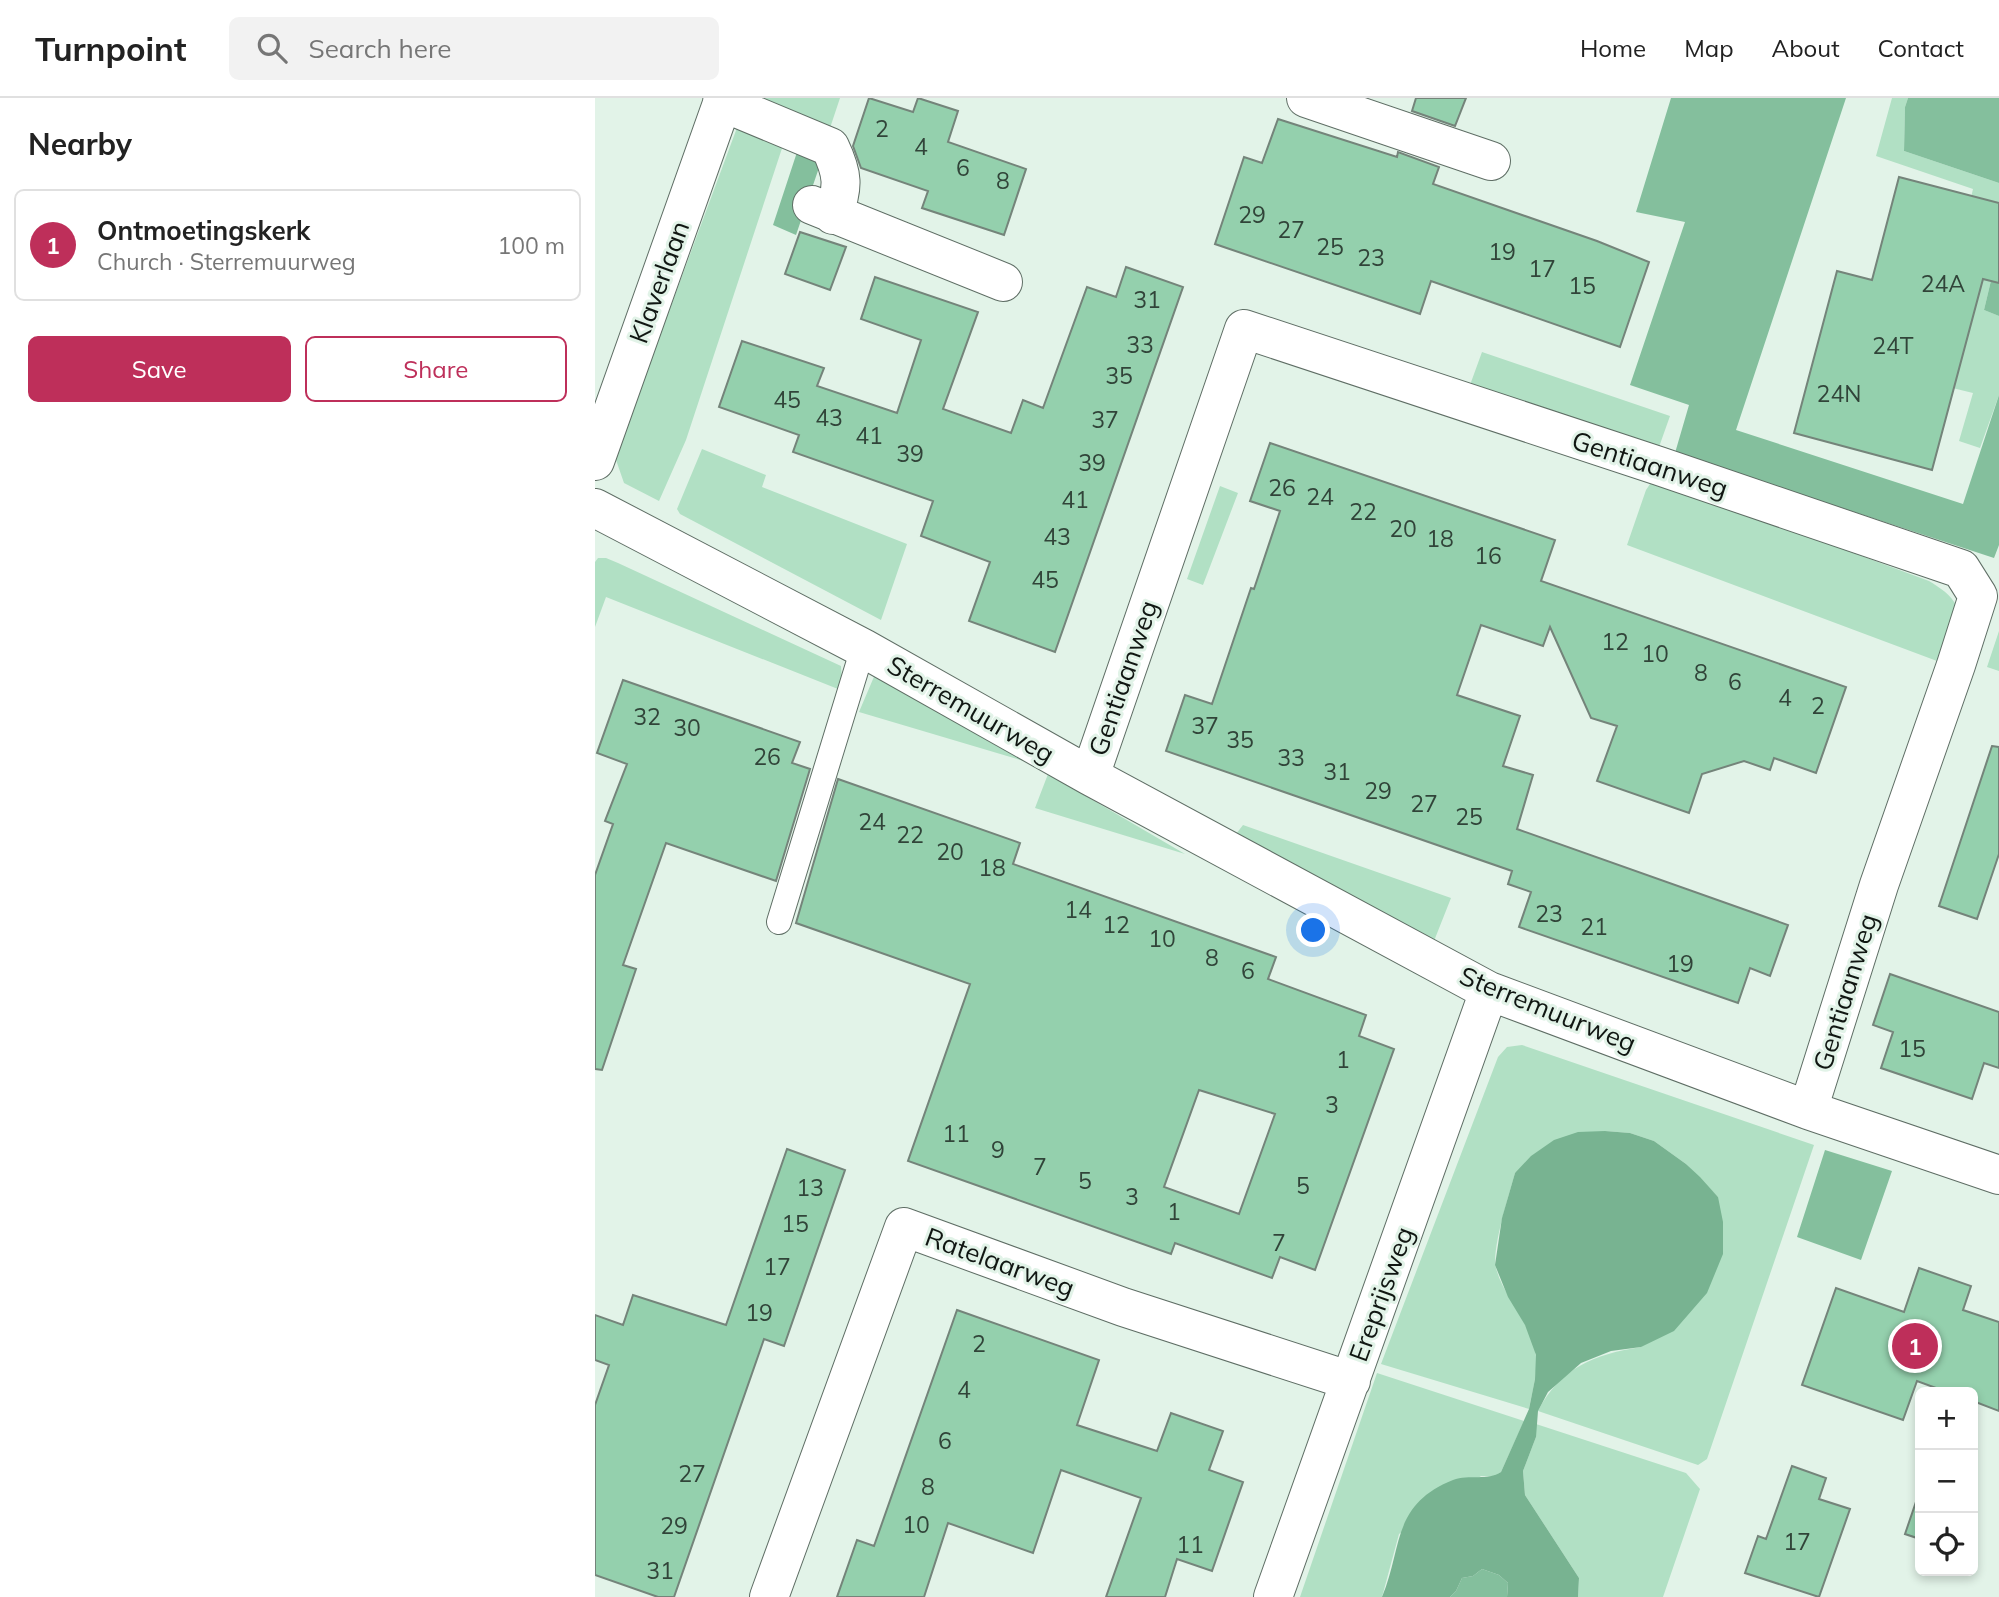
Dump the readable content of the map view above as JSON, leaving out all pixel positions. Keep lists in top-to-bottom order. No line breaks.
{"streets":{"street":["Klaverlaan","Gentiaanweg","Sterremuurweg","Ratelaarweg","Ereprijsweg"]},"crossings":[["Gentiaanweg","Sterremuurweg"],["Sterremuurweg","Ereprijsweg"],["Ratelaarweg","Ereprijsweg"]],"house_numbers":["2","4","6","8","29","27","25","19","23","17","24A","15","31","33","24T","35","24N","45","43","37","41","39","39","26","24","41","22","20","43","18","16","45","12","10","8","6","4","2","32","37","30","35","26","33","31","29","27","25","24","22","20","18","14","23","12","21","10","8","19","6","15","1","3","11","9","7","5","5","13","3","1","15","7","17","19","2","4","6","27","8","10","29","17","11","31"],"page":{"header":"Turnpoint","search":"Search here","nav":["Home","Map","About","Contact"],"heading":"Nearby","list":[{"mark":"1","name":"Ontmoetingskerk","note":"Church · Sterremuurweg","value":"100 m"}],"buttons":["Save","Share"],"pins":"1","map_buttons":["+","−"]}}
